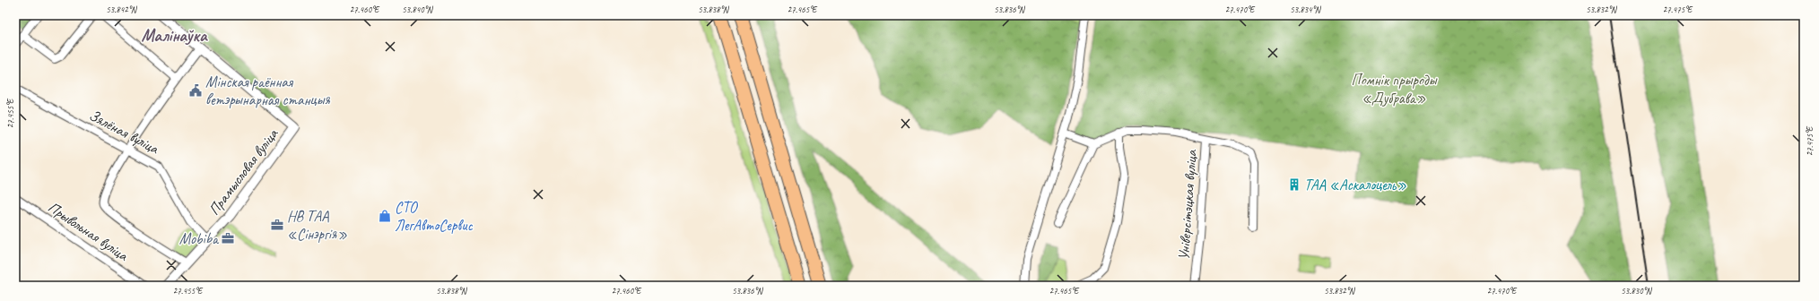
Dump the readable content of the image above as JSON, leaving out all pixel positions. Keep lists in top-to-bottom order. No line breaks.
{"streets":{"street":["Зялёная вуліца","Прамысловая вуліца","Універсітэцкая вуліца","Прывольная вуліца"]},"crossings":[["Зялёная вуліца","Прамысловая вуліца"]],"districts":["Малінаўка"],"parks":["Помнік прыроды «Дубрава»"],"places":{"public building":["Мінская раённая ветэрынарная станцыя"],"building":["ТАА «Аскалоцель»"],"shop":["СТО ЛегАвтоСервис"],"office":["НВ ТАА «Сінэргія»","Mobiba"]},"coordinates":["53.842°N","27.460°E","53.840°N","53.838°N","27.465°E","53.836°N","27.470°E","53.834°N","53.832°N","27.475°E","27.455°E","53.830°N"]}
